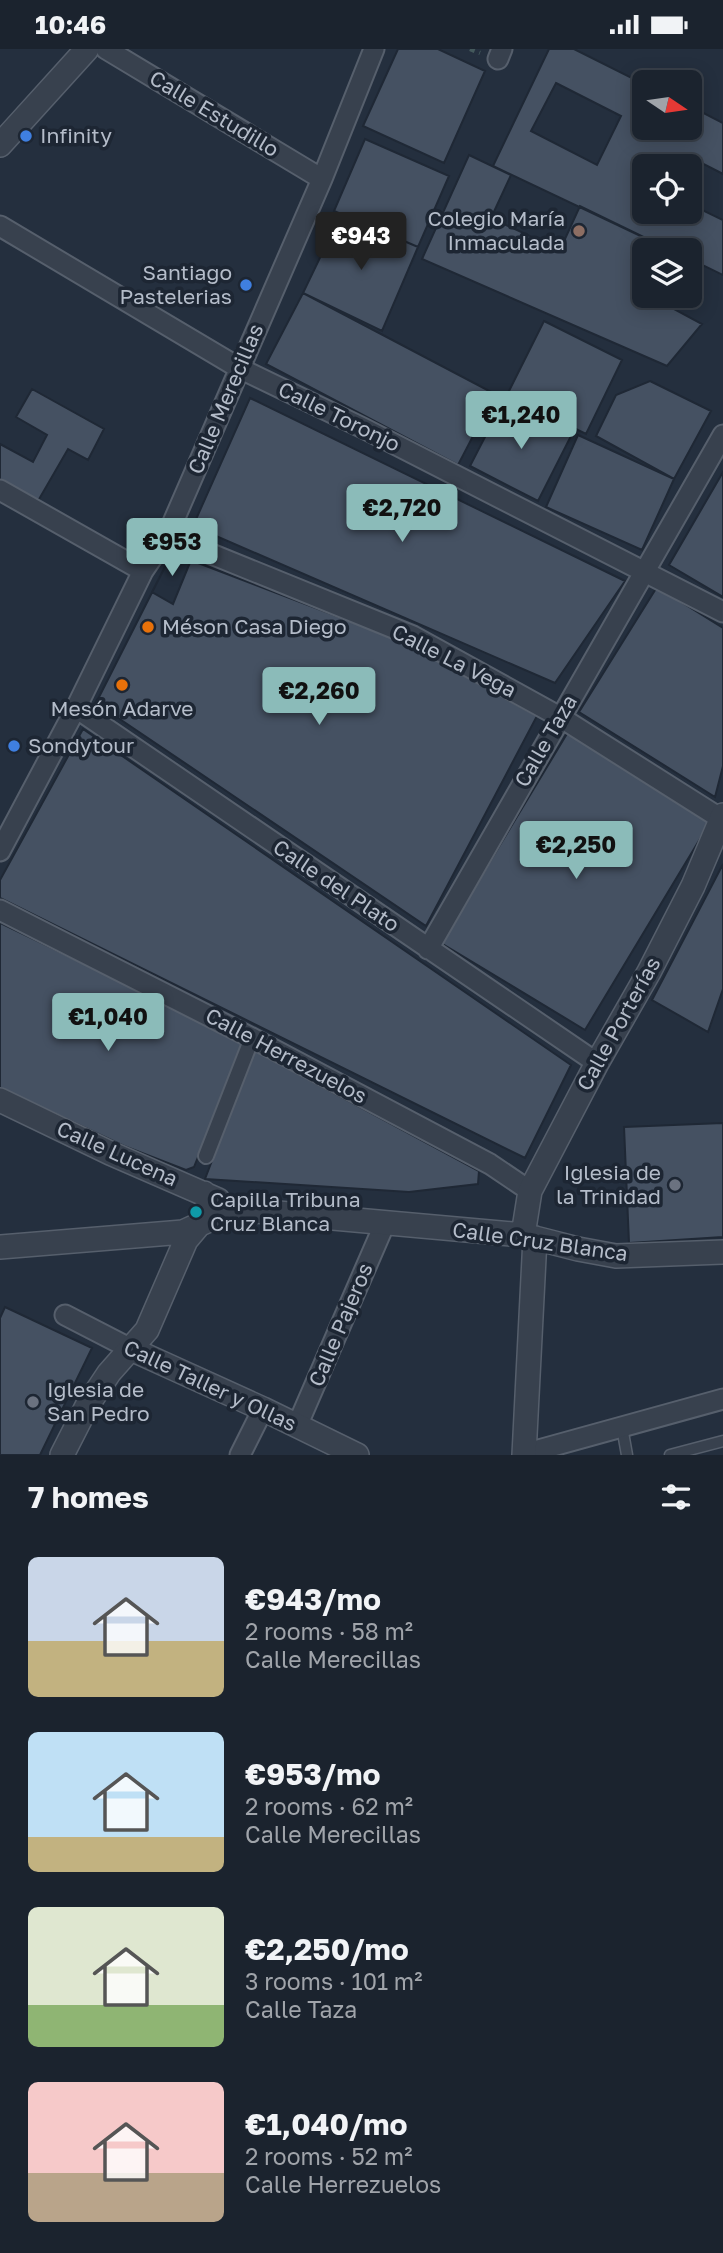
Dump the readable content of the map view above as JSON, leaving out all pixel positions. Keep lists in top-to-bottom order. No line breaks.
{"streets":{"street":["Calle Estudillo","Calle Merecillas","Calle Toronjo","Calle La Vega","Calle Taza","Calle del Plato","Calle Porterías","Calle Herrezuelos","Calle Lucena","Calle Cruz Blanca","Calle Pajeros","Calle Taller y Ollas"]},"crossings":[["Calle Estudillo","Calle Merecillas"],["Calle Merecillas","Calle Toronjo"],["Calle Merecillas","Calle La Vega"],["Calle Merecillas","Calle del Plato"],["Calle Toronjo","Calle Taza"],["Calle La Vega","Calle Taza"],["Calle La Vega","Calle Porterías"],["Calle Taza","Calle del Plato"],["Calle del Plato","Calle Porterías"],["Calle Porterías","Calle Herrezuelos"],["Calle Porterías","Calle Cruz Blanca"],["Calle Lucena","Calle Cruz Blanca"],["Calle Cruz Blanca","Calle Pajeros"],["Calle Pajeros","Calle Taller y Ollas"]],"places":["Infinity","Colegio María Inmaculada","Santiago Pastelerias","Méson Casa Diego","Mesón Adarve","Sondytour","Iglesia de la Trinidad","Capilla Tribuna Cruz Blanca","Iglesia de San Pedro"],"north":"right","page":{"status":"10:46","price":["€943","€1,240","€2,720","€953","€2,260","€2,250","€1,040"],"heading":"7 homes","list":[{"name":"€943/mo","note":"2 rooms · 58 m² · Calle Merecillas"},{"name":"€953/mo","note":"2 rooms · 62 m² · Calle Merecillas"},{"name":"€2,250/mo","note":"3 rooms · 101 m² · Calle Taza"},{"name":"€1,040/mo","note":"2 rooms · 52 m² · Calle Herrezuelos"}]}}
